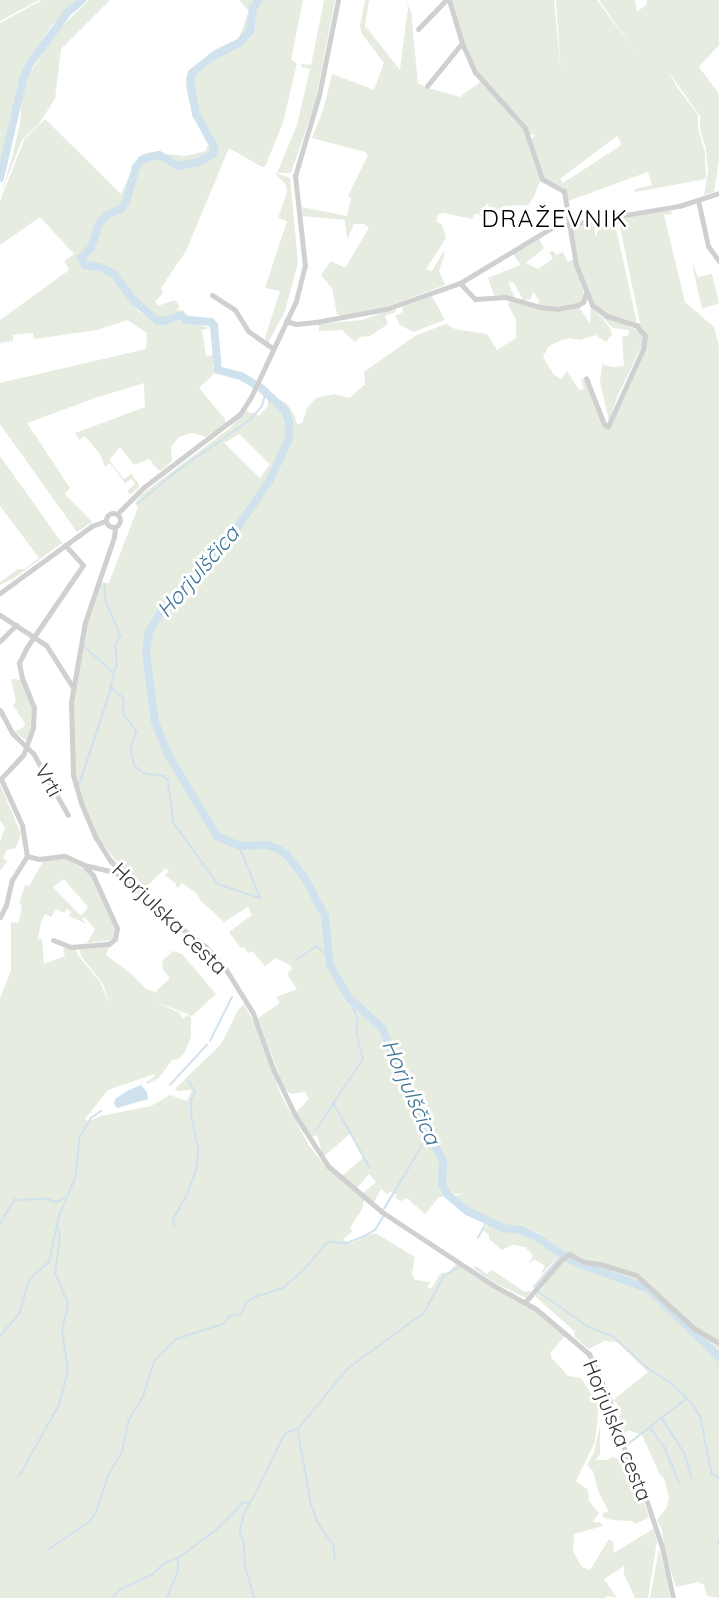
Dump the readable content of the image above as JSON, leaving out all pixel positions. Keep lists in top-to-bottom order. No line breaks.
{"streets":{"street":["Vrti","Horjulska cesta"]},"districts":["DRAŽEVNIK"],"water":["Horjulščica"]}
